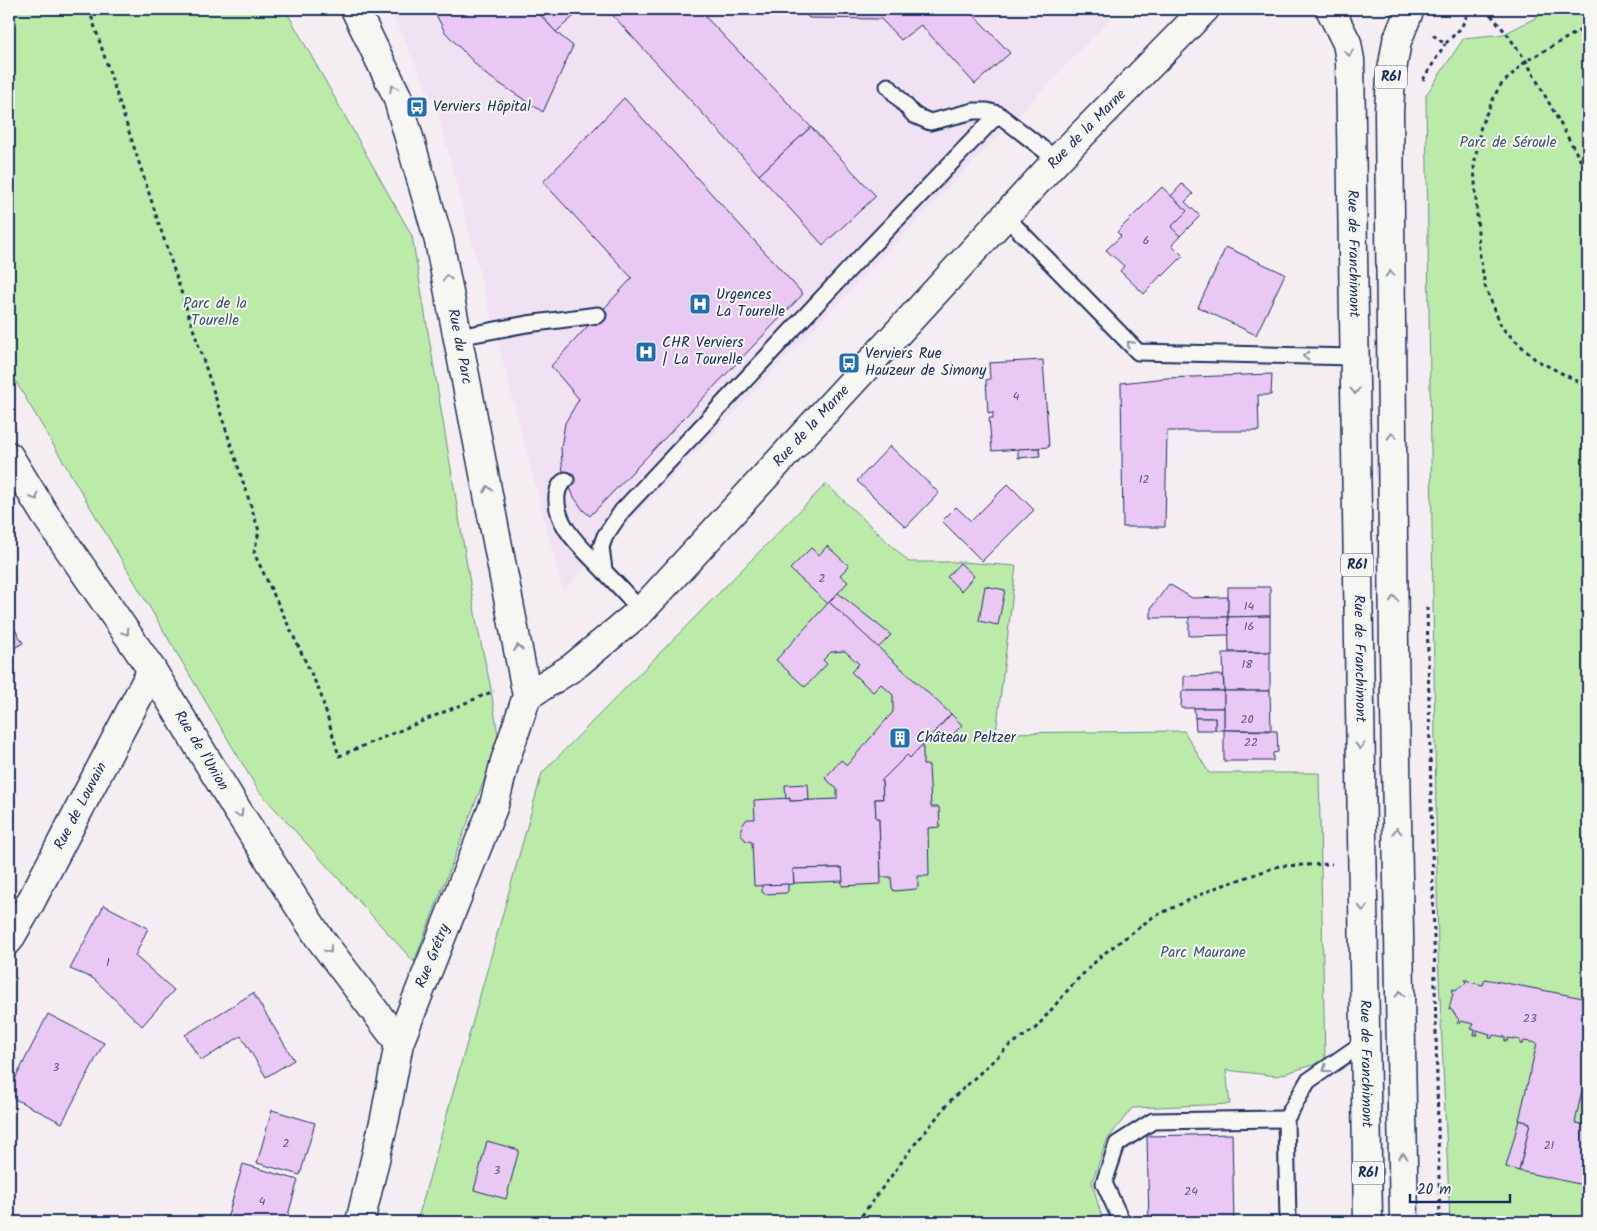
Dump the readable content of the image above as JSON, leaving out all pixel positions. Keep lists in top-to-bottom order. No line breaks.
{"streets":{"main road":["R61","Rue de la Marne","Rue de Franchimont","Rue du Parc","Rue de l'Union","Rue de Louvain","Rue Grétry"]},"crossings":[["Rue de la Marne","Rue du Parc"],["Rue de la Marne","Rue Grétry"],["Rue du Parc","Rue Grétry"],["Rue de l'Union","Rue de Louvain"],["Rue de l'Union","Rue Grétry"]],"one_way":["Rue du Parc","Rue de l'Union"],"parks":["Parc de Séroule","Parc de la Tourelle","Parc Maurane"],"places":{"bus stop":["Verviers Hôpital","Verviers Rue Hauzeur de Simony"],"hospital":["Urgences La Tourelle","CHR Verviers | La Tourelle"],"building":["Château Peltzer"]},"house_numbers":["6","4","12","2","14","16","18","20","22","1","23","3","2","21","3","24","4"],"scale_bar":"20 m"}
